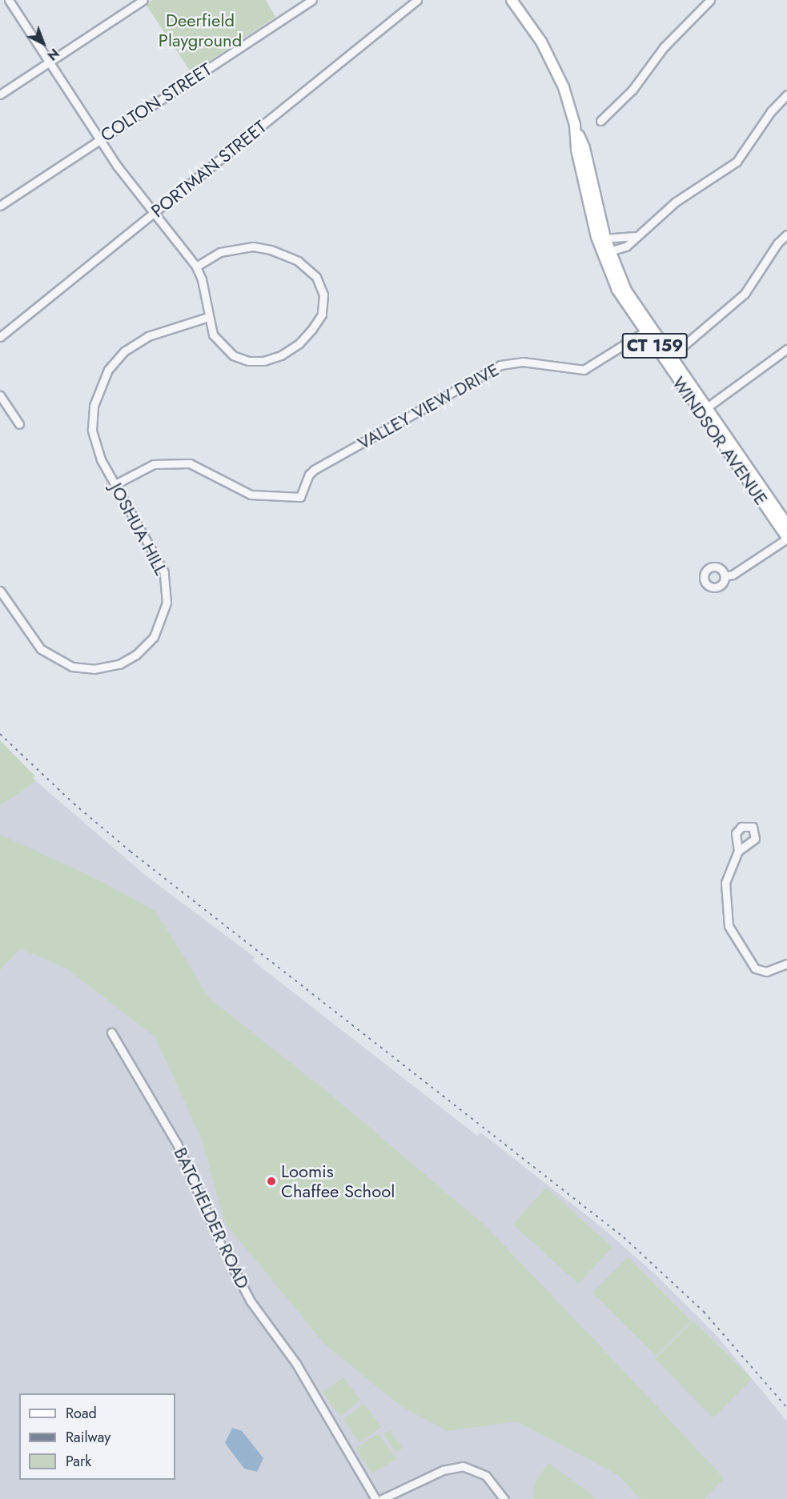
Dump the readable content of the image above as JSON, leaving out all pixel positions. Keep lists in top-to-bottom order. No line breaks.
{"streets":{"main road":["CT 159","WINDSOR AVENUE"],"street":["COLTON STREET","PORTMAN STREET","VALLEY VIEW DRIVE","JOSHUA HILL","BATCHELDER ROAD"]},"crossings":[["VALLEY VIEW DRIVE","WINDSOR AVENUE"],["VALLEY VIEW DRIVE","JOSHUA HILL"]],"parks":["Deerfield Playground"],"places":["Loomis Chaffee School"],"legend":["Road","Railway","Park"],"north":"bottom right"}
